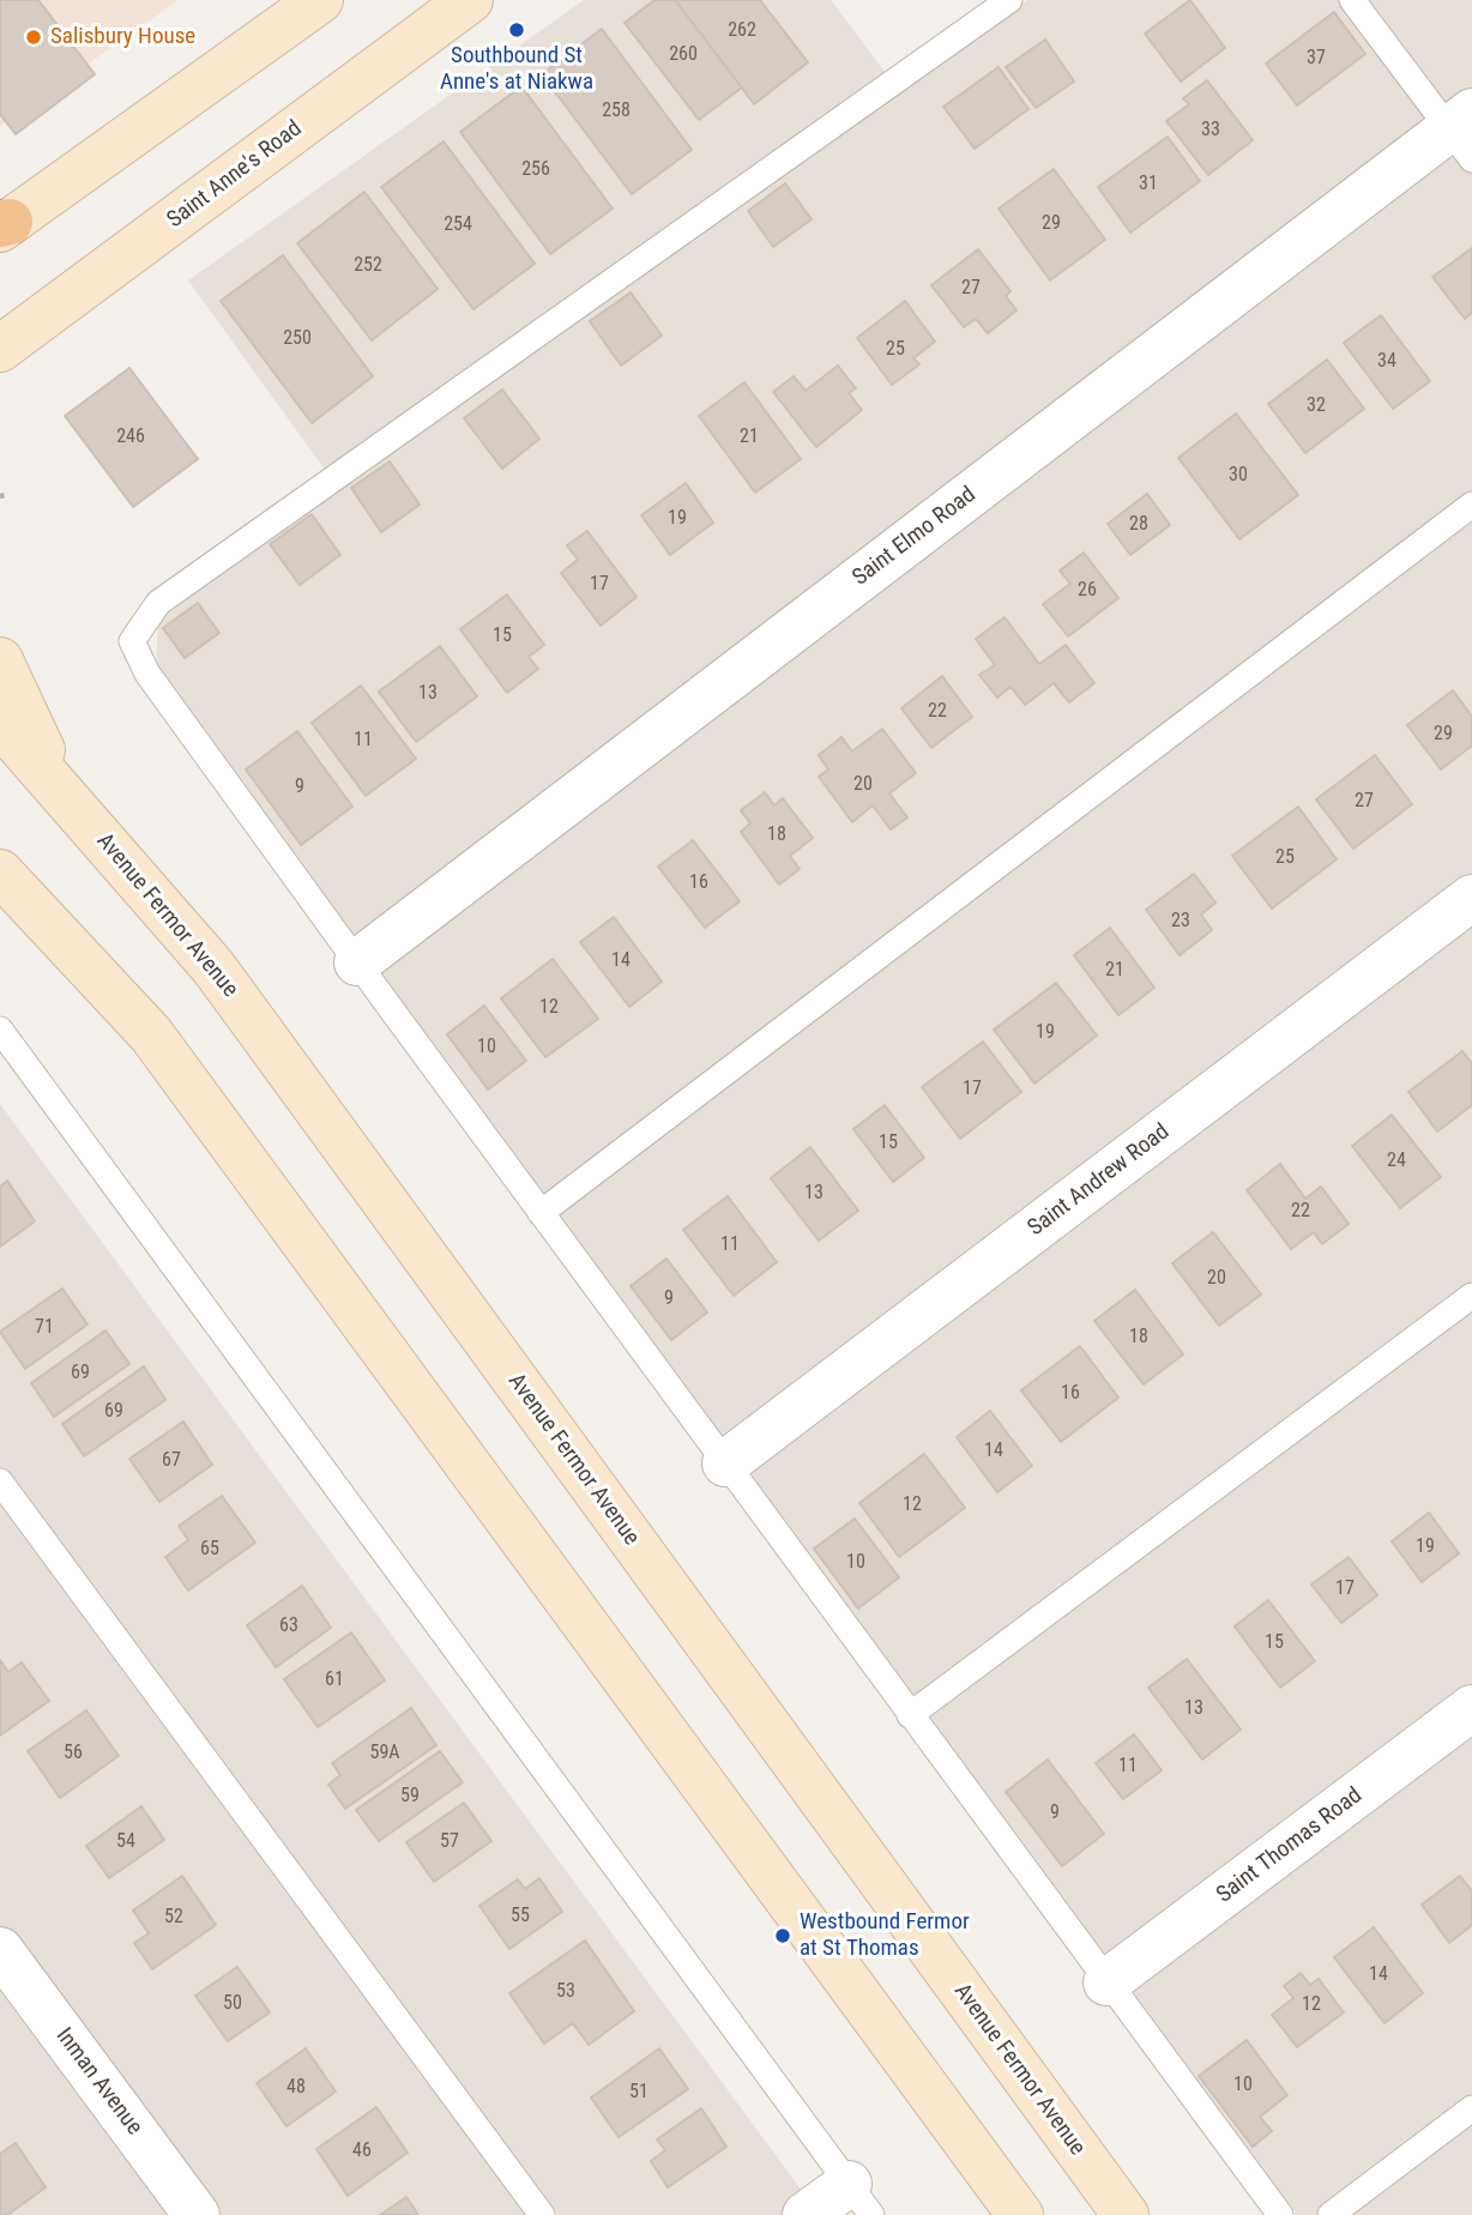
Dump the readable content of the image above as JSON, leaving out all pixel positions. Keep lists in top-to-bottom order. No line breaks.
{"streets":{"main road":["Saint Anne's Road","Avenue Fermor Avenue"],"street":["Saint Elmo Road","Saint Andrew Road","Saint Thomas Road","Inman Avenue"]},"places":["Southbound St Anne's at Niakwa","Salisbury House","Westbound Fermor at St Thomas"],"house_numbers":["262","260","37","258","33","256","31","29","254","252","27","250","25","34","32","246","21","30","19","28","17","26","15","13","22","29","11","20","9","27","18","25","16","23","14","21","12","19","10","17","15","24","13","22","11","20","9","71","18","69","16","69","14","67","12","19","65","10","17","63","15","61","13","56","59A","11","59","9","54","57","55","52","14","53","50","12","10","48","51","46"]}
